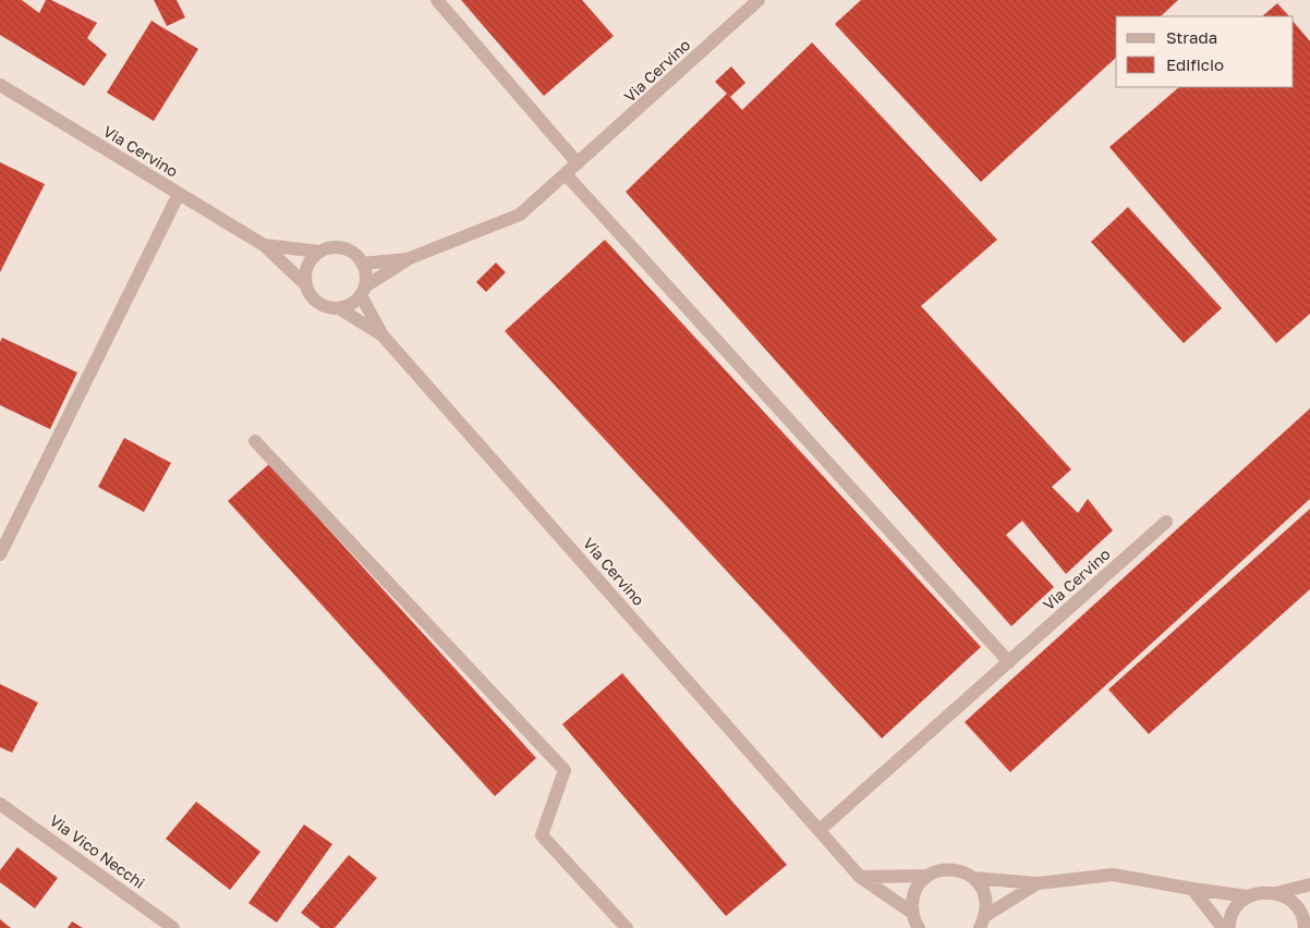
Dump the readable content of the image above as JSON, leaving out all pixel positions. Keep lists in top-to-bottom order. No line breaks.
{"streets":{"street":["Via Cervino","Via Vico Necchi"]},"legend":["Strada","Edificio"]}
